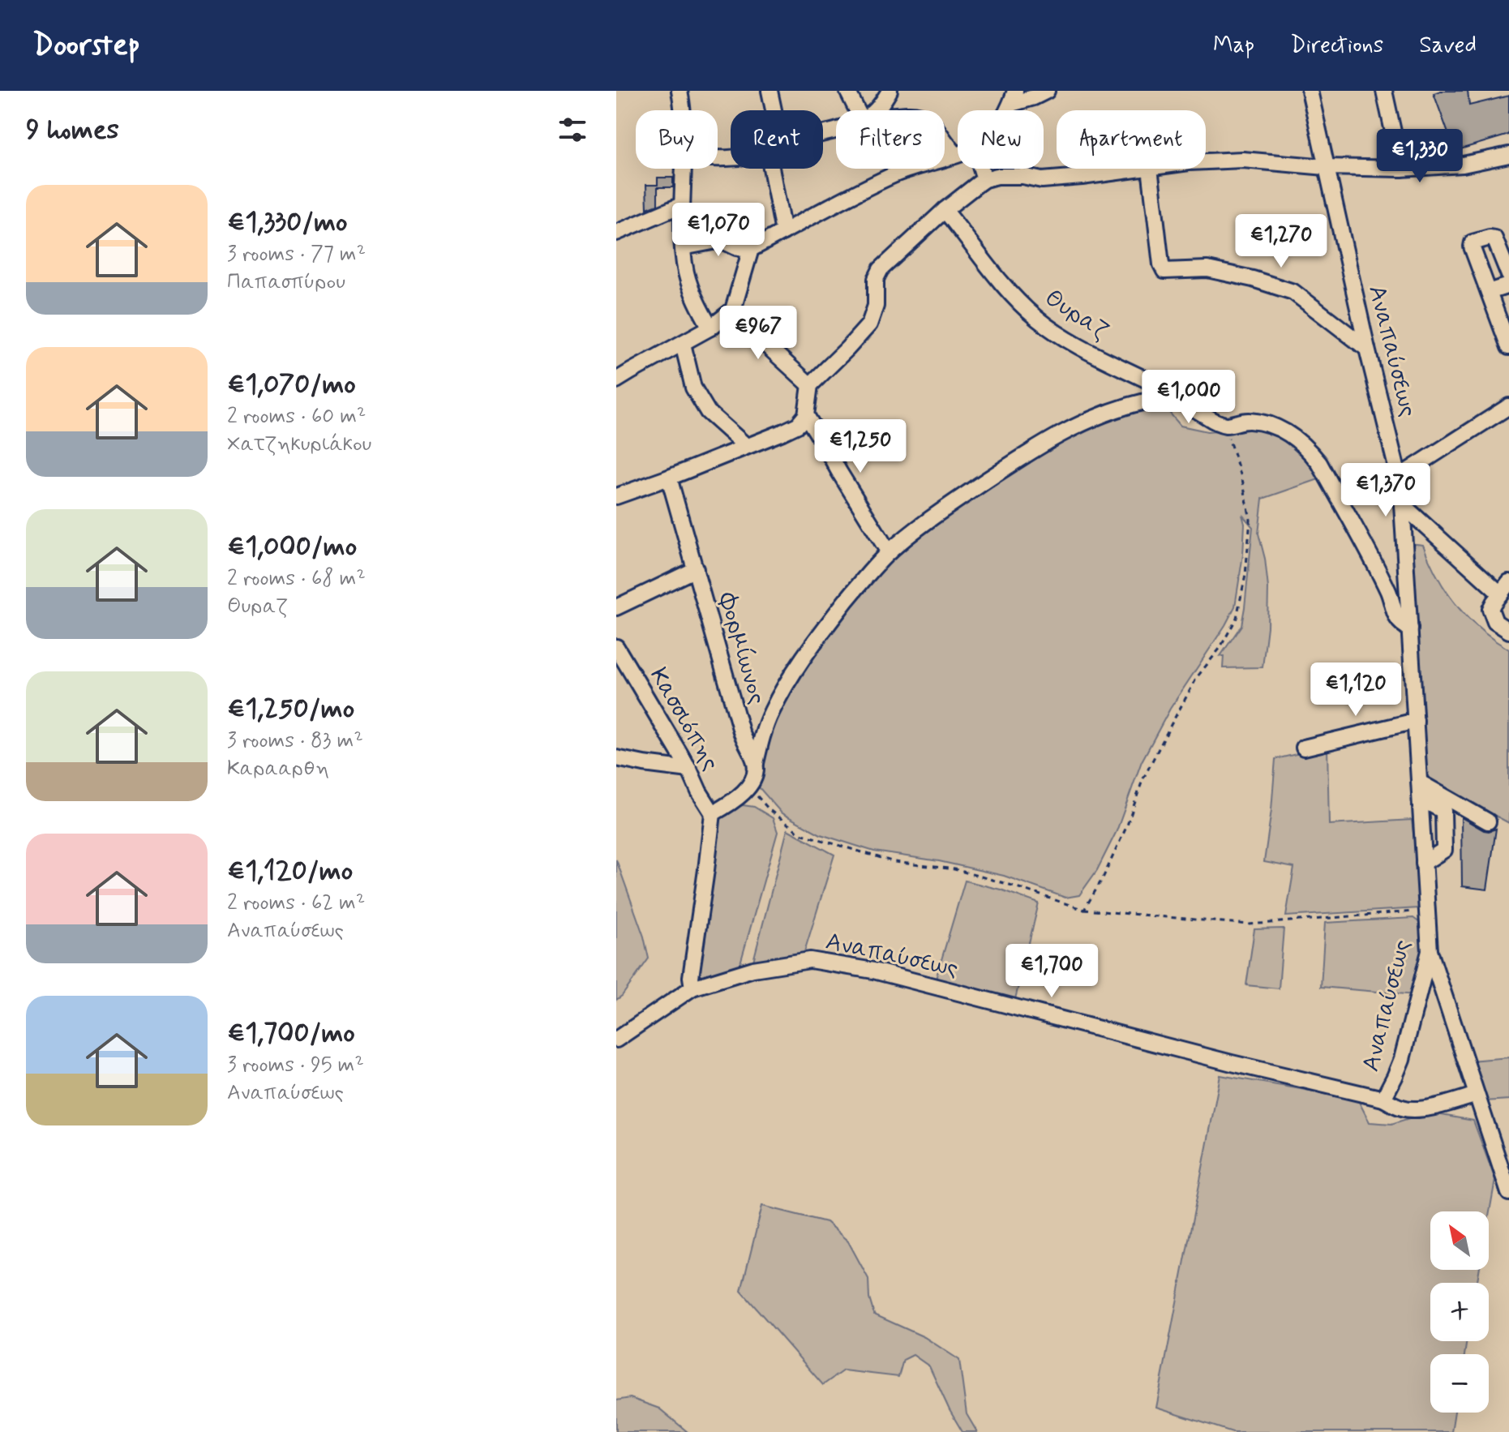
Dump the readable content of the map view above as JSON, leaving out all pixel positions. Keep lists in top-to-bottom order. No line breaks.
{"streets":{"street":["Θυραζ","Αναπαύσεως","Φορμίωνος","Κασσιόπης"]},"north":"top left","page":{"header":"Doorstep","nav":["Map","Directions","Saved"],"heading":"9 homes","chip":["Buy","Rent","Filters","New","Apartment"],"price":["€1,330","€1,070","€1,270","€967","€1,000","€1,250","€1,370","€1,120","€1,700"],"list":[{"name":"€1,330/mo","note":"3 rooms · 77 m² · Παπασπύρου"},{"name":"€1,070/mo","note":"2 rooms · 60 m² · Χατζηκυριάκου"},{"name":"€1,000/mo","note":"2 rooms · 68 m² · Θυραζ"},{"name":"€1,250/mo","note":"3 rooms · 83 m² · Καρααρθη"},{"name":"€1,120/mo","note":"2 rooms · 62 m² · Αναπαύσεως"},{"name":"€1,700/mo","note":"3 rooms · 95 m² · Αναπαύσεως"}],"map_buttons":["+","−"]}}
